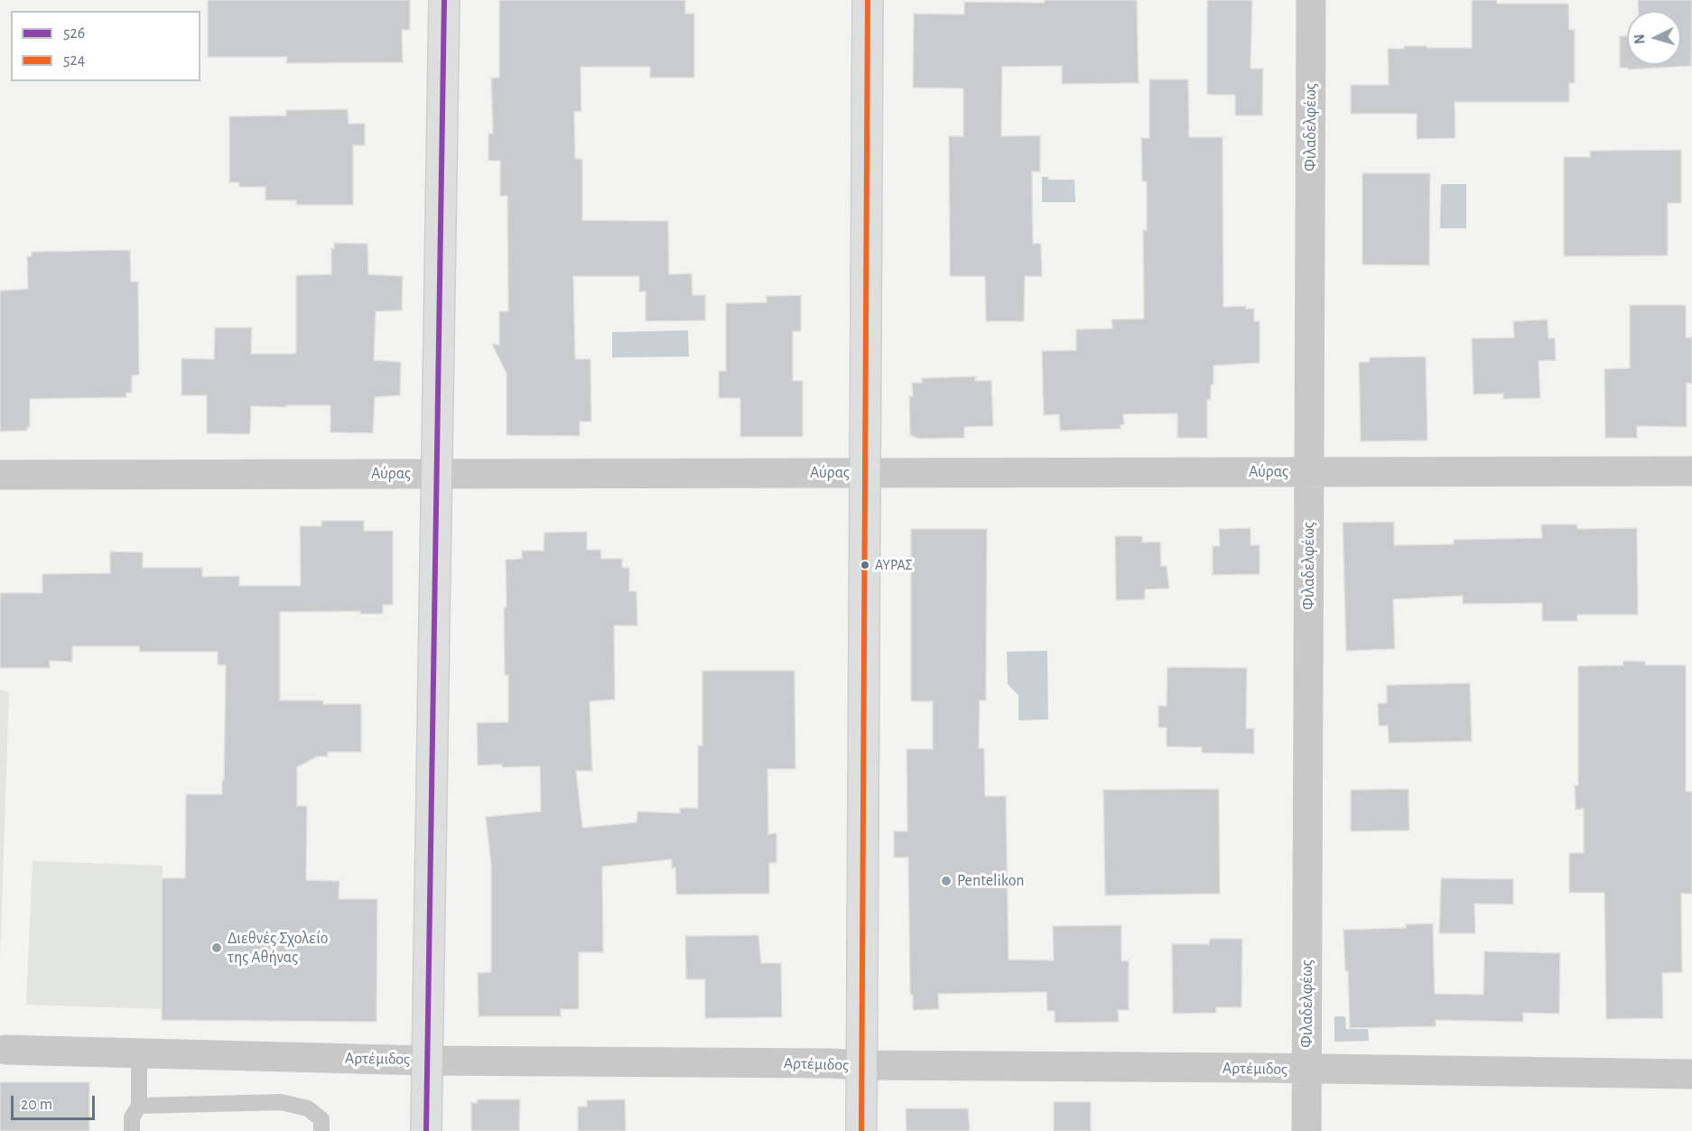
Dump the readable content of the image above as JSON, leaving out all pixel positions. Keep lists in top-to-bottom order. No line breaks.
{"streets":{"street":["Φιλαδελφέως","Αύρας","Αρτέμιδος"]},"crossings":[["Φιλαδελφέως","Αύρας"],["Φιλαδελφέως","Αρτέμιδος"]],"places":["ΑΥΡΑΣ","Pentelikon","Διεθνές Σχολείο της Αθήνας"],"lines":["transit line 526","transit line 524"],"legend":["526","524"],"scale_bar":"20 m","north":"left"}
